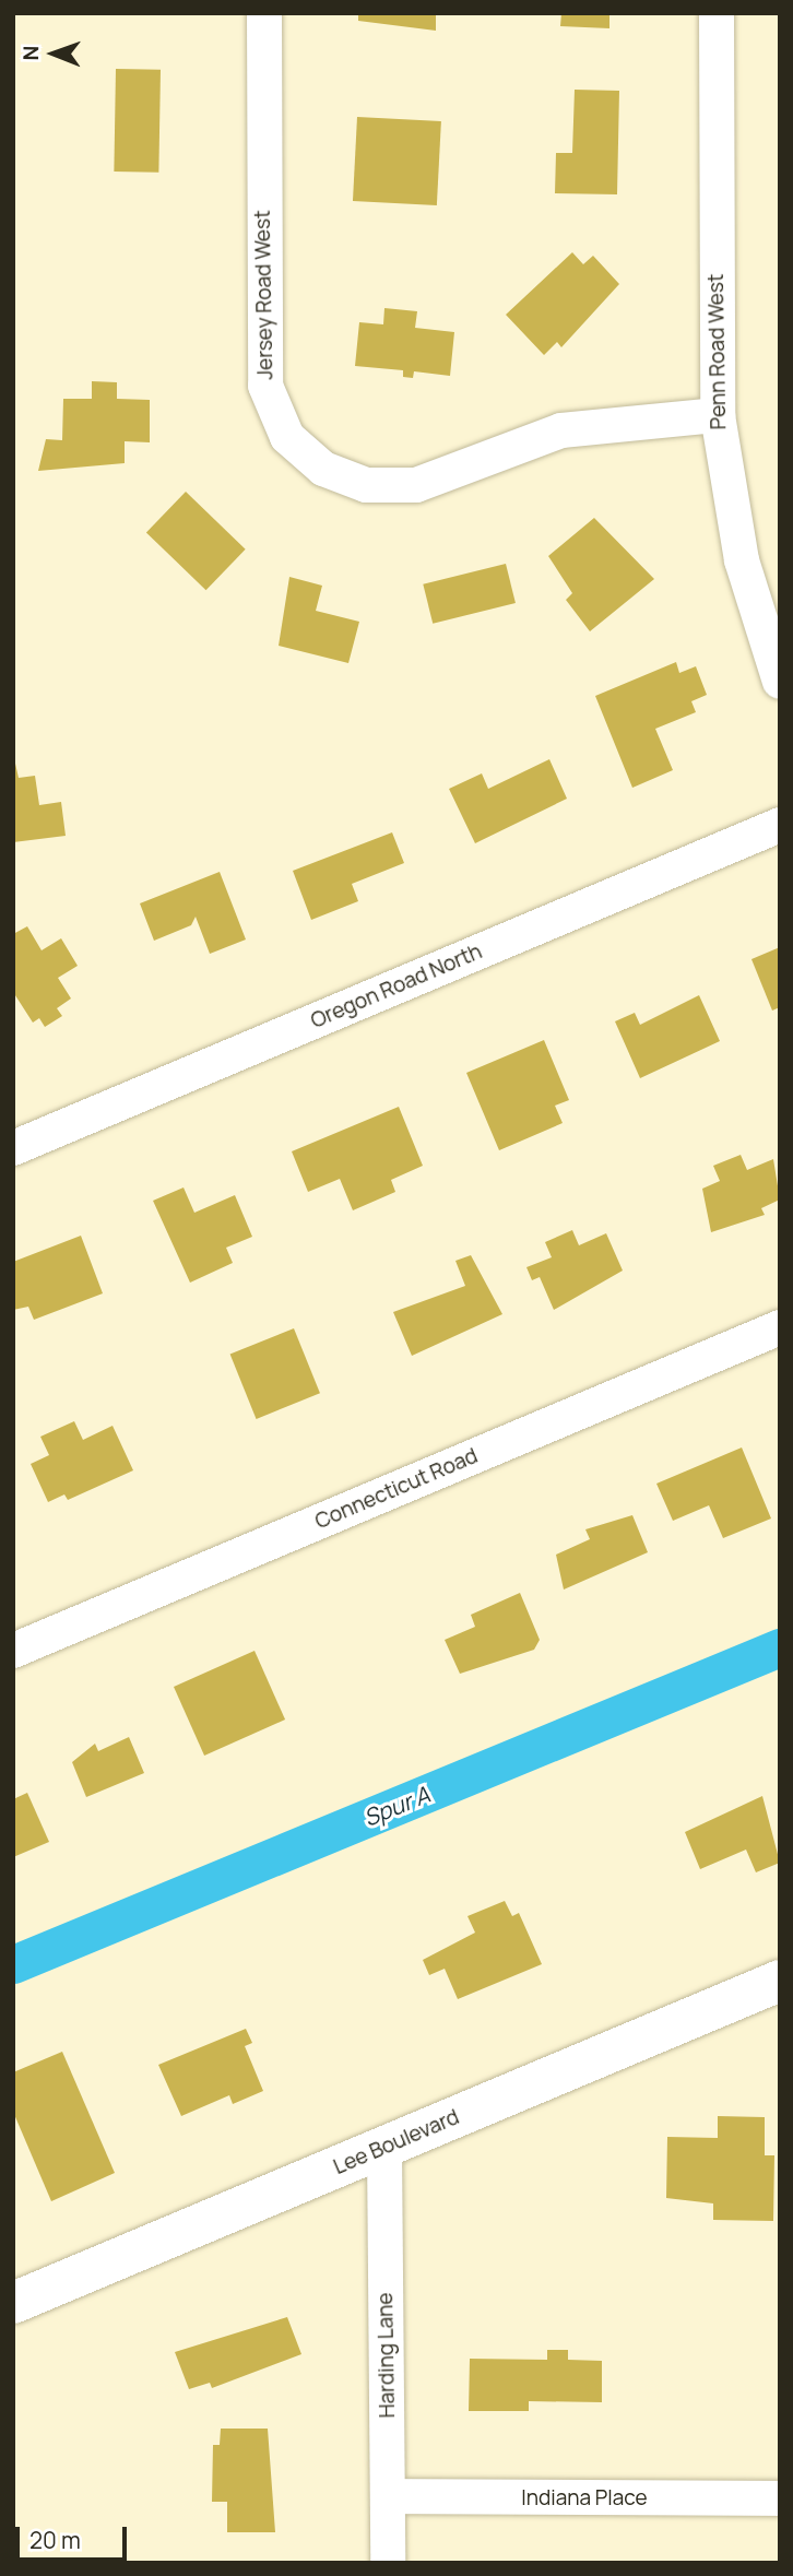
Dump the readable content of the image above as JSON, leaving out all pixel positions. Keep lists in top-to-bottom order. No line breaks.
{"streets":{"main road":["Lee Boulevard"],"street":["Jersey Road West","Penn Road West","Oregon Road North","Connecticut Road","Harding Lane","Indiana Place"]},"crossings":[["Jersey Road West","Penn Road West"],["Lee Boulevard","Harding Lane"],["Harding Lane","Indiana Place"]],"water":["Spur A"],"scale_bar":"20 m","north":"left"}
